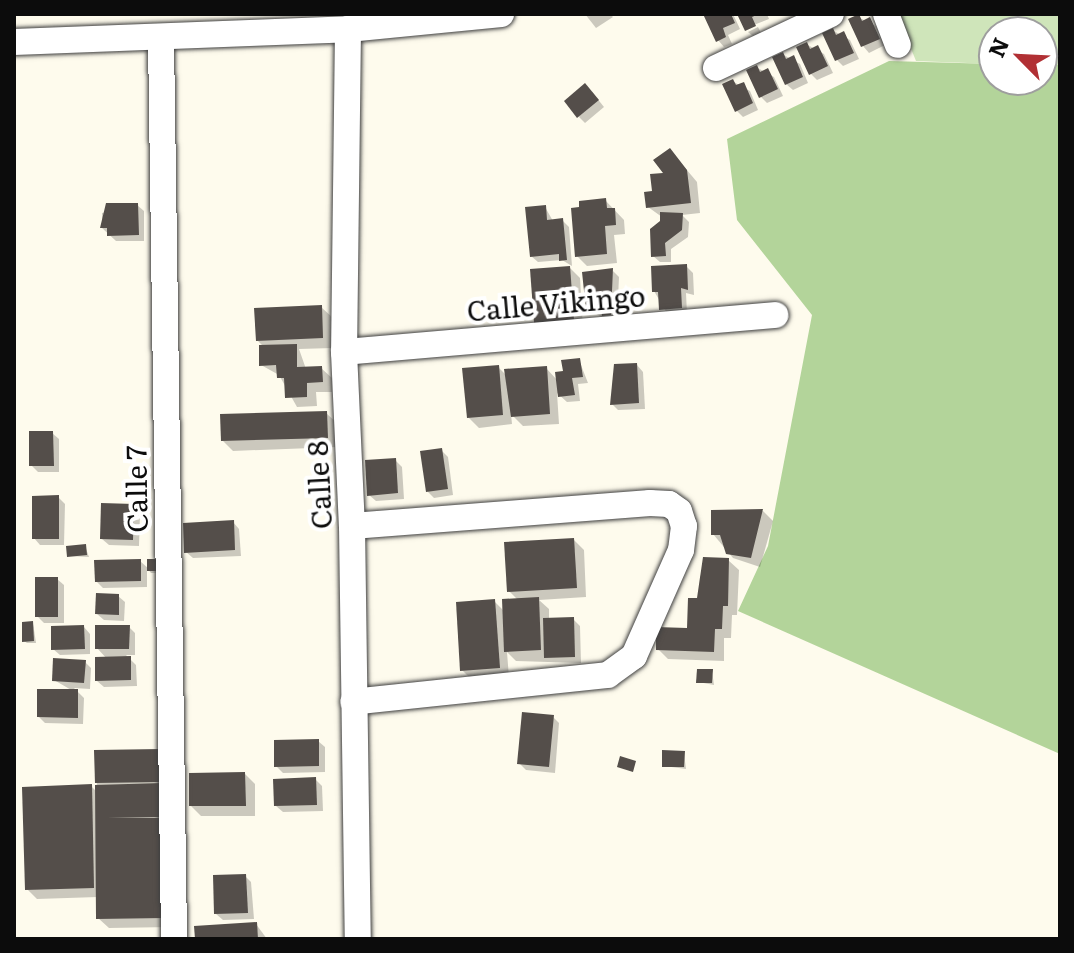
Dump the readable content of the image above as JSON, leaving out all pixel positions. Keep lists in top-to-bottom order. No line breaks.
{"streets":{"street":["Calle Vikingo","Calle 8","Calle 7"]},"crossings":[["Calle Vikingo","Calle 8"]],"north":"top left"}
